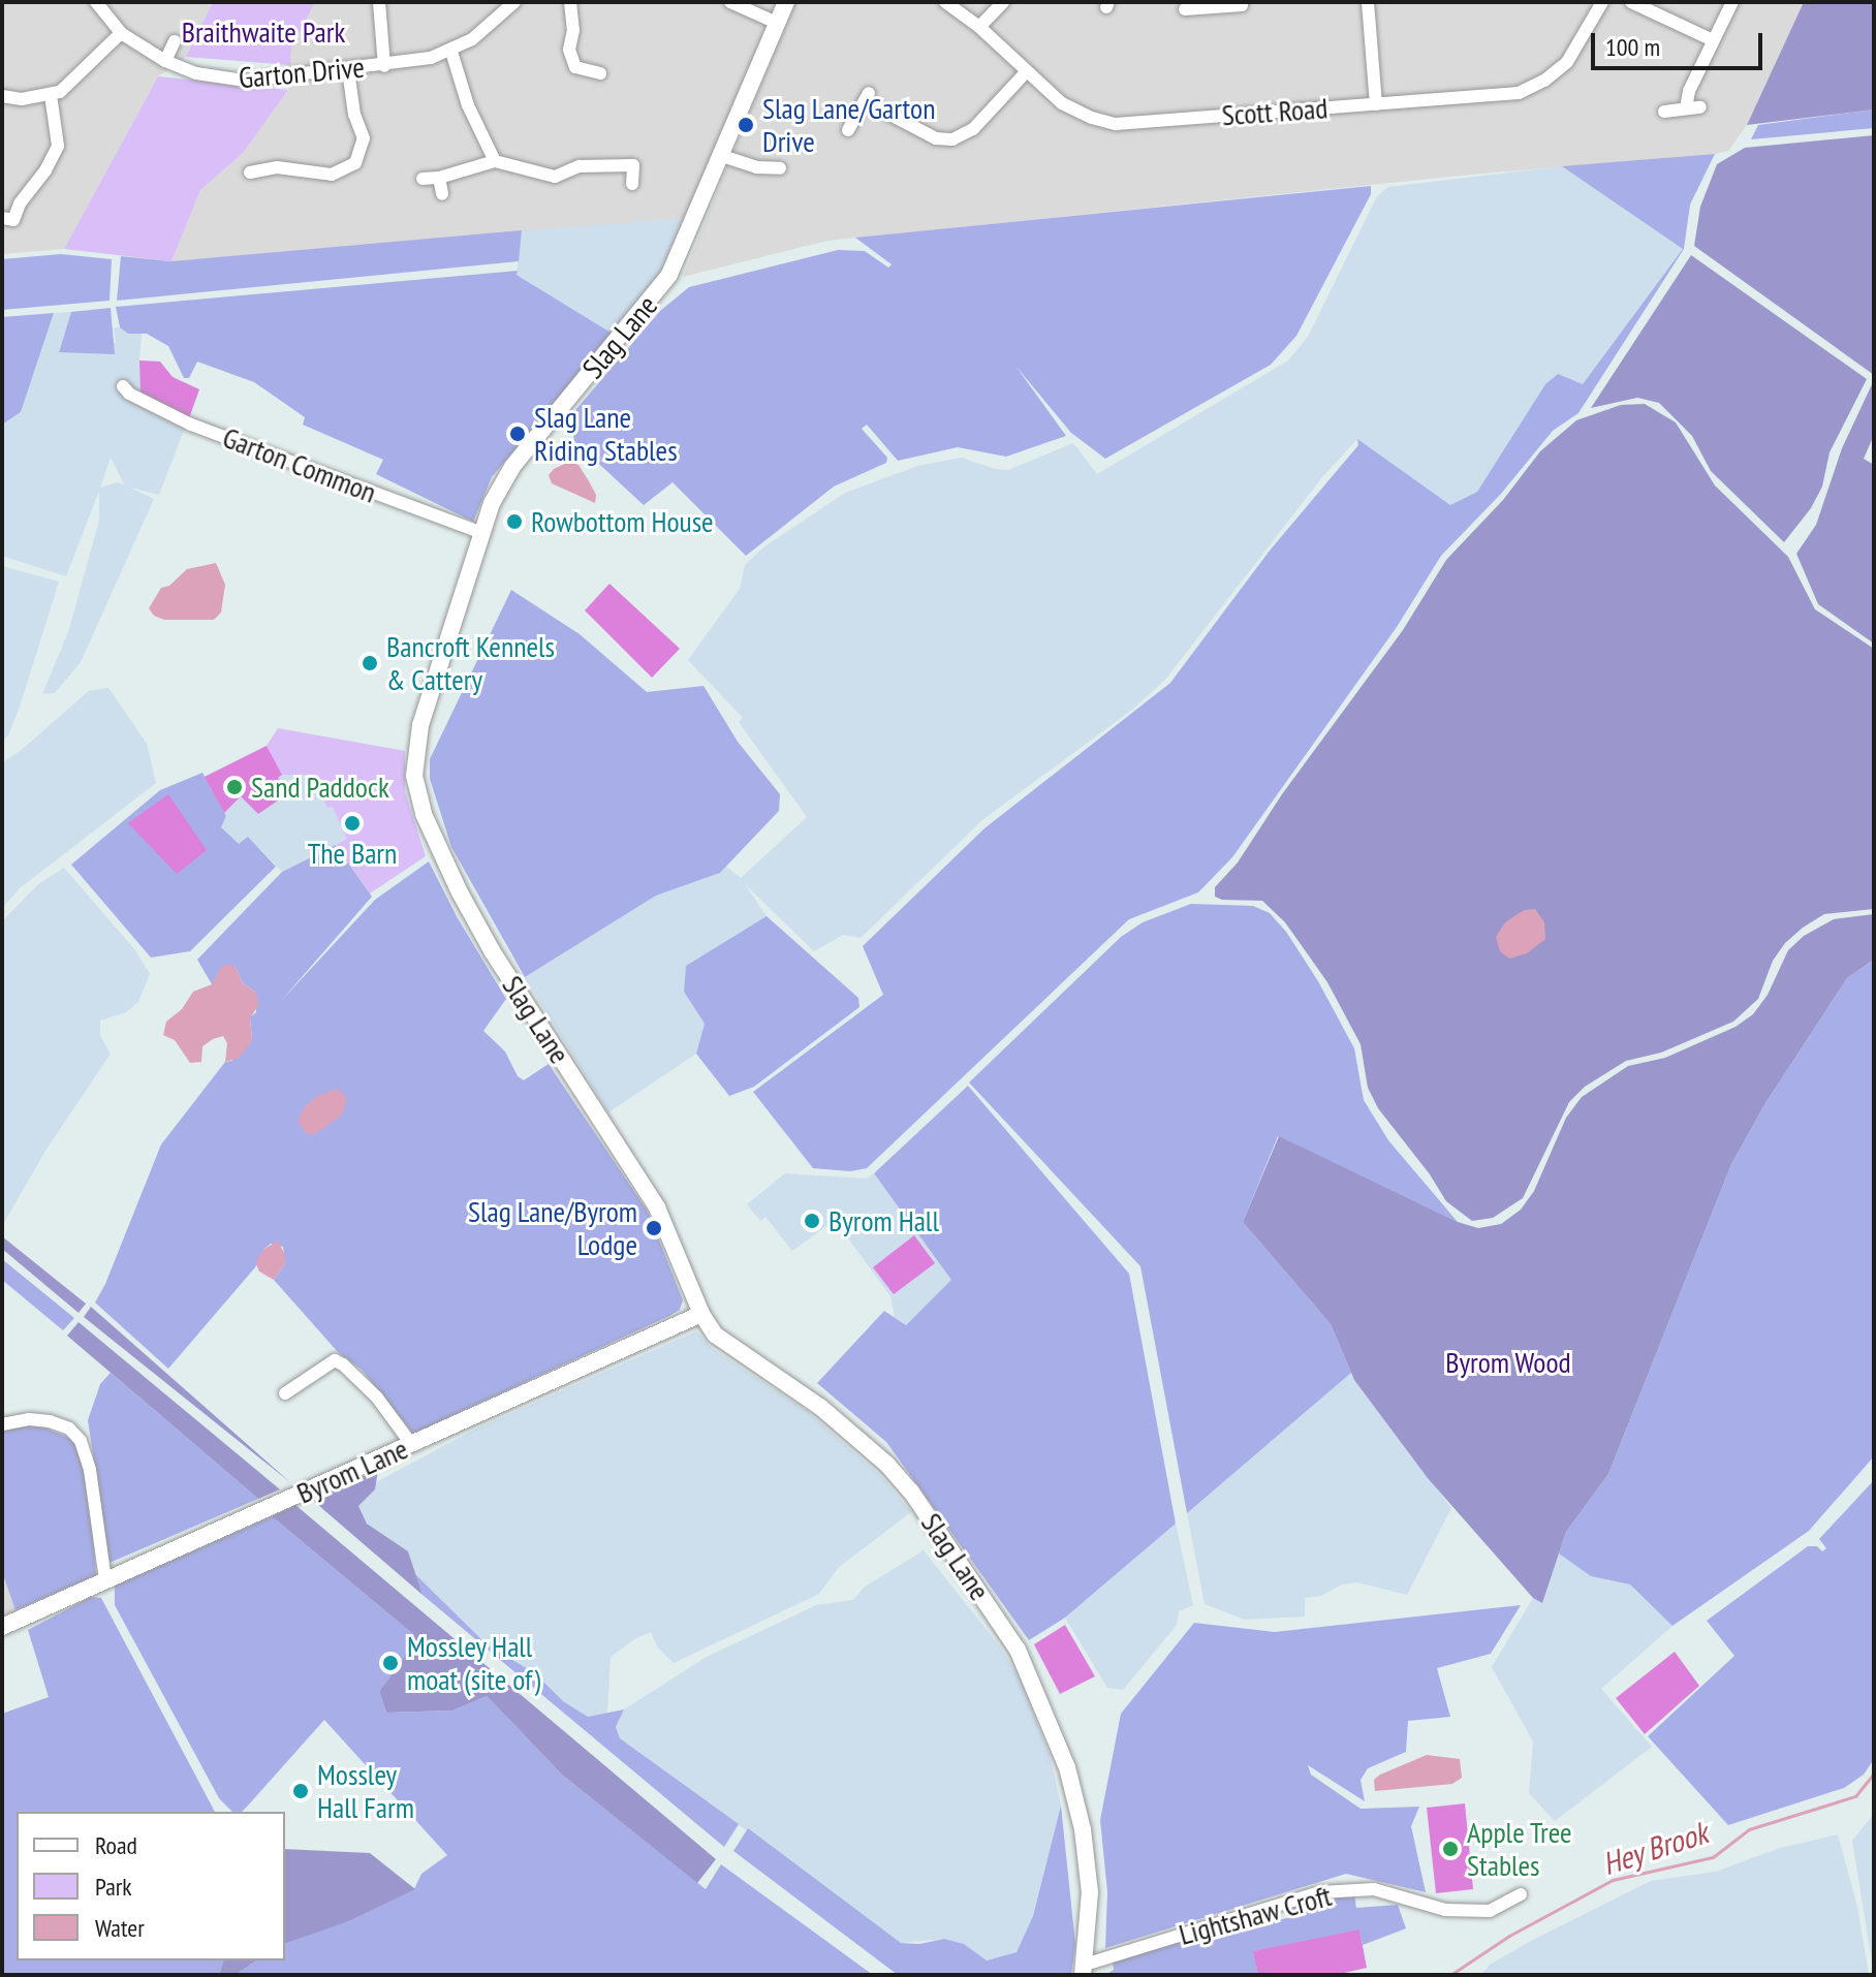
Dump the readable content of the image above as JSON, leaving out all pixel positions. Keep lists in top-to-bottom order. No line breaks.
{"streets":{"street":["Garton Drive","Scott Road","Slag Lane","Garton Common","Byrom Lane","Lightshaw Croft"]},"crossings":[["Slag Lane","Garton Common"],["Slag Lane","Byrom Lane"],["Slag Lane","Lightshaw Croft"]],"water":["Hey Brook"],"parks":["Braithwaite Park","Byrom Wood"],"places":["Slag Lane/Garton Drive","Slag Lane Riding Stables","Rowbottom House","Bancroft Kennels & Cattery","Sand Paddock","The Barn","Byrom Hall","Slag Lane/Byrom Lodge","Mossley Hall moat (site of)","Mossley Hall Farm","Apple Tree Stables"],"legend":["Road","Park","Water"],"scale_bar":"100 m"}
